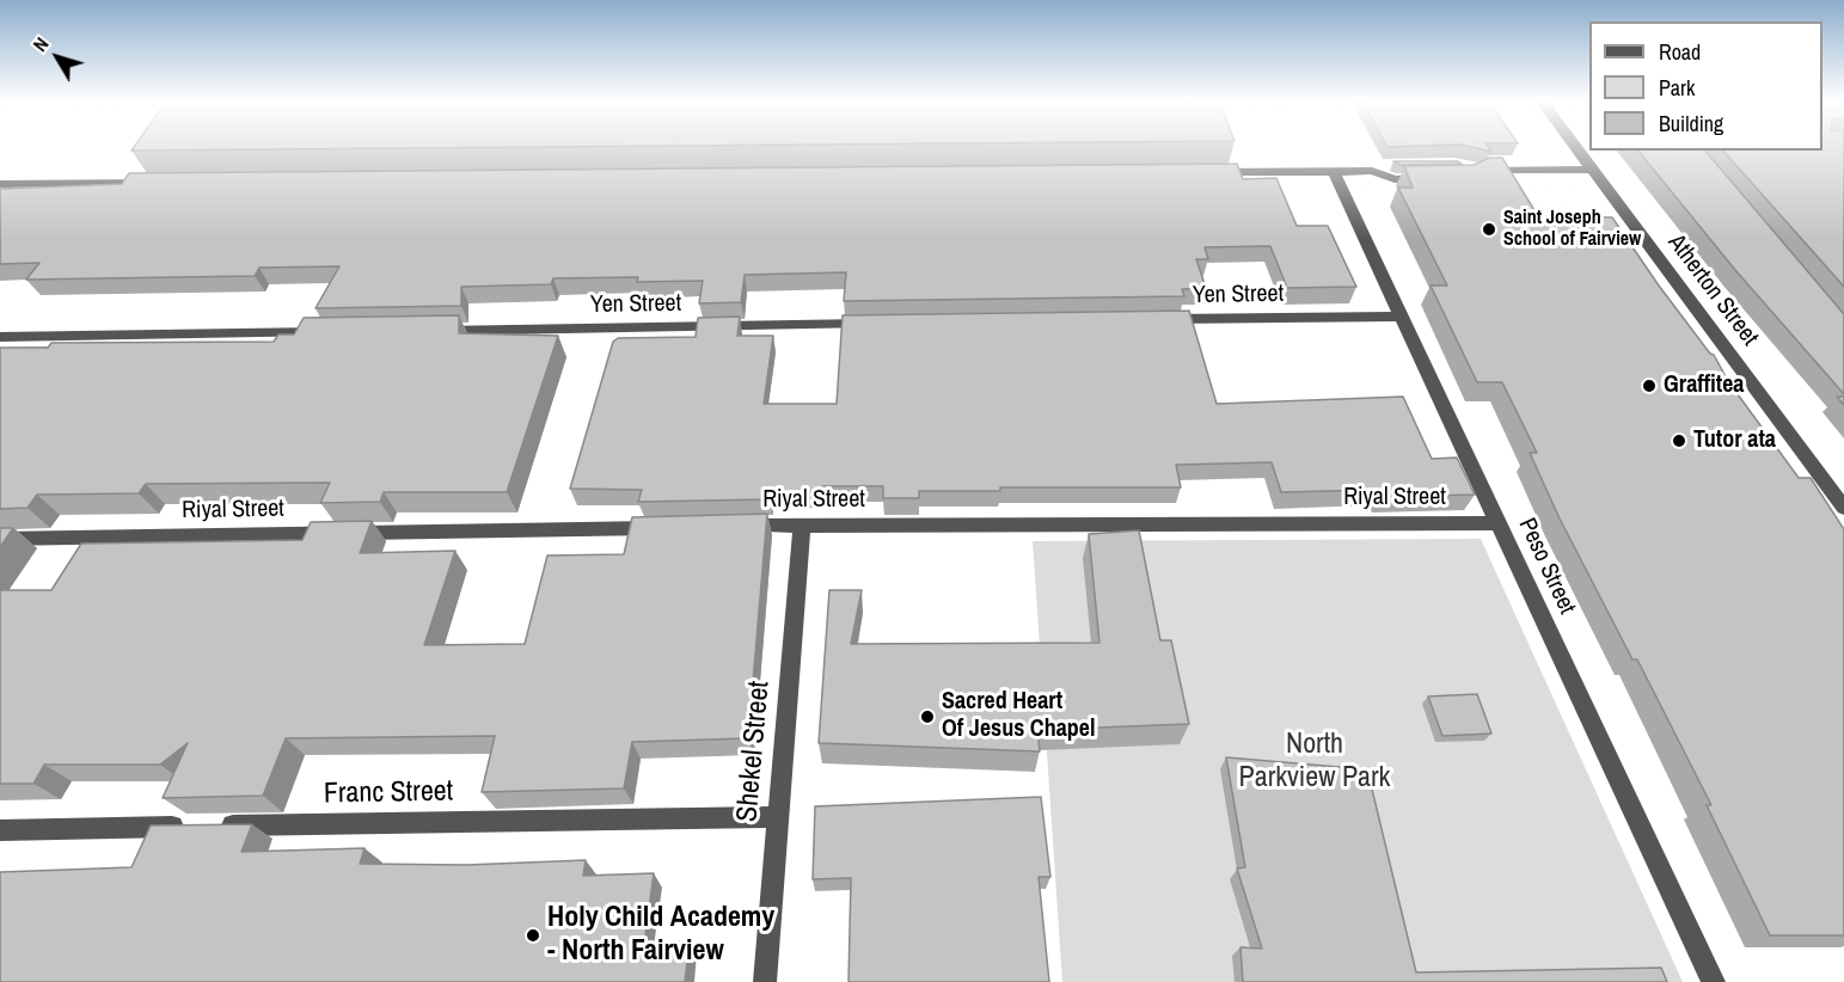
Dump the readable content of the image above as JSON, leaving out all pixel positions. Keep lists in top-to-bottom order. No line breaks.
{"streets":{"street":["Atherton Street","Yen Street","Riyal Street","Peso Street","Shekel Street","Franc Street"]},"crossings":[["Yen Street","Peso Street"],["Riyal Street","Peso Street"],["Riyal Street","Shekel Street"],["Shekel Street","Franc Street"]],"parks":["North Parkview Park"],"places":["Saint Joseph School of Fairview","Graffitea","Tutor ata","Sacred Heart Of Jesus Chapel","Holy Child Academy - North Fairview"],"legend":["Road","Park","Building"],"north":"top left"}
